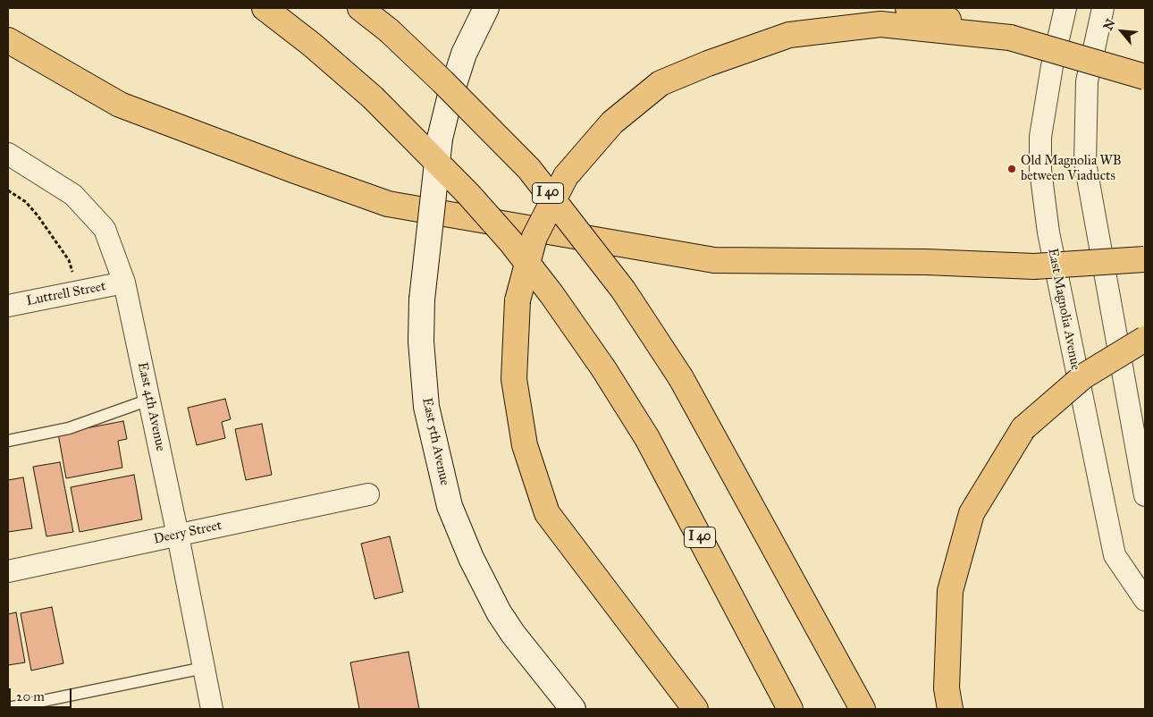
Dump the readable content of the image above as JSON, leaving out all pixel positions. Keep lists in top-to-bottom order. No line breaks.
{"streets":{"highway":["I 40"],"main road":["East 5th Avenue"],"street":["Luttrell Street","East Magnolia Avenue","East 4th Avenue","Deery Street"]},"crossings":[["Luttrell Street","East 4th Avenue"],["East 4th Avenue","Deery Street"]],"places":["Old Magnolia WB between Viaducts"],"scale_bar":"20 m","north":"top left"}
